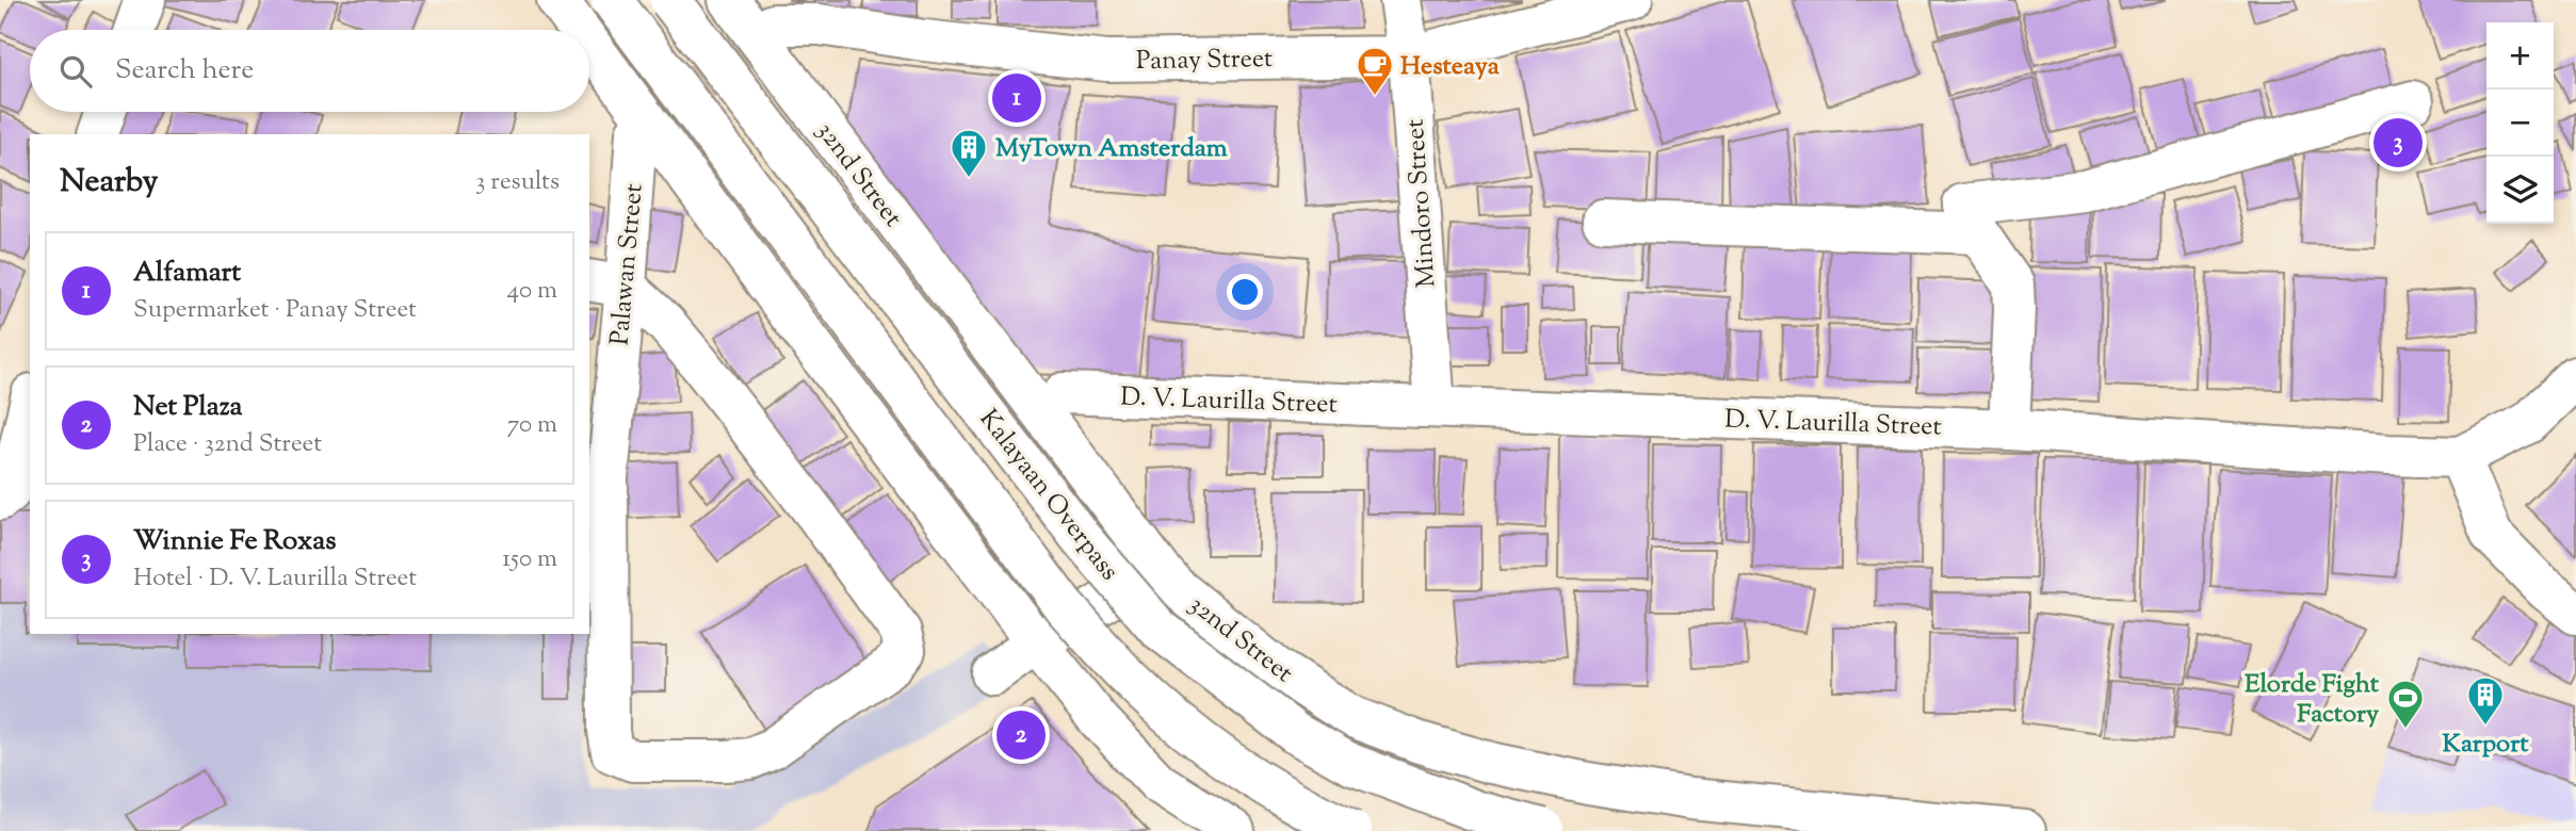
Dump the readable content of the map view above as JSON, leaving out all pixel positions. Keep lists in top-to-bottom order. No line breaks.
{"streets":{"main road":["Panay Street","32nd Street","Mindoro Street","Palawan Street","D. V. Laurilla Street","Kalayaan Overpass"]},"crossings":[["Panay Street","Mindoro Street"],["Mindoro Street","D. V. Laurilla Street"]],"places":{"cafe":["Hesteaya"],"building":["MyTown Amsterdam","Karport"],"sports":["Elorde Fight Factory"]},"page":{"map_buttons":["+","−"],"search":"Search here","pins":["1","3","2"],"heading":["Nearby","3 results"],"list":[{"mark":"1","name":"Alfamart","note":"Supermarket · Panay Street","value":"40 m"},{"mark":"2","name":"Net Plaza","note":"Place · 32nd Street","value":"70 m"},{"mark":"3","name":"Winnie Fe Roxas","note":"Hotel · D. V. Laurilla Street","value":"150 m"}]}}
